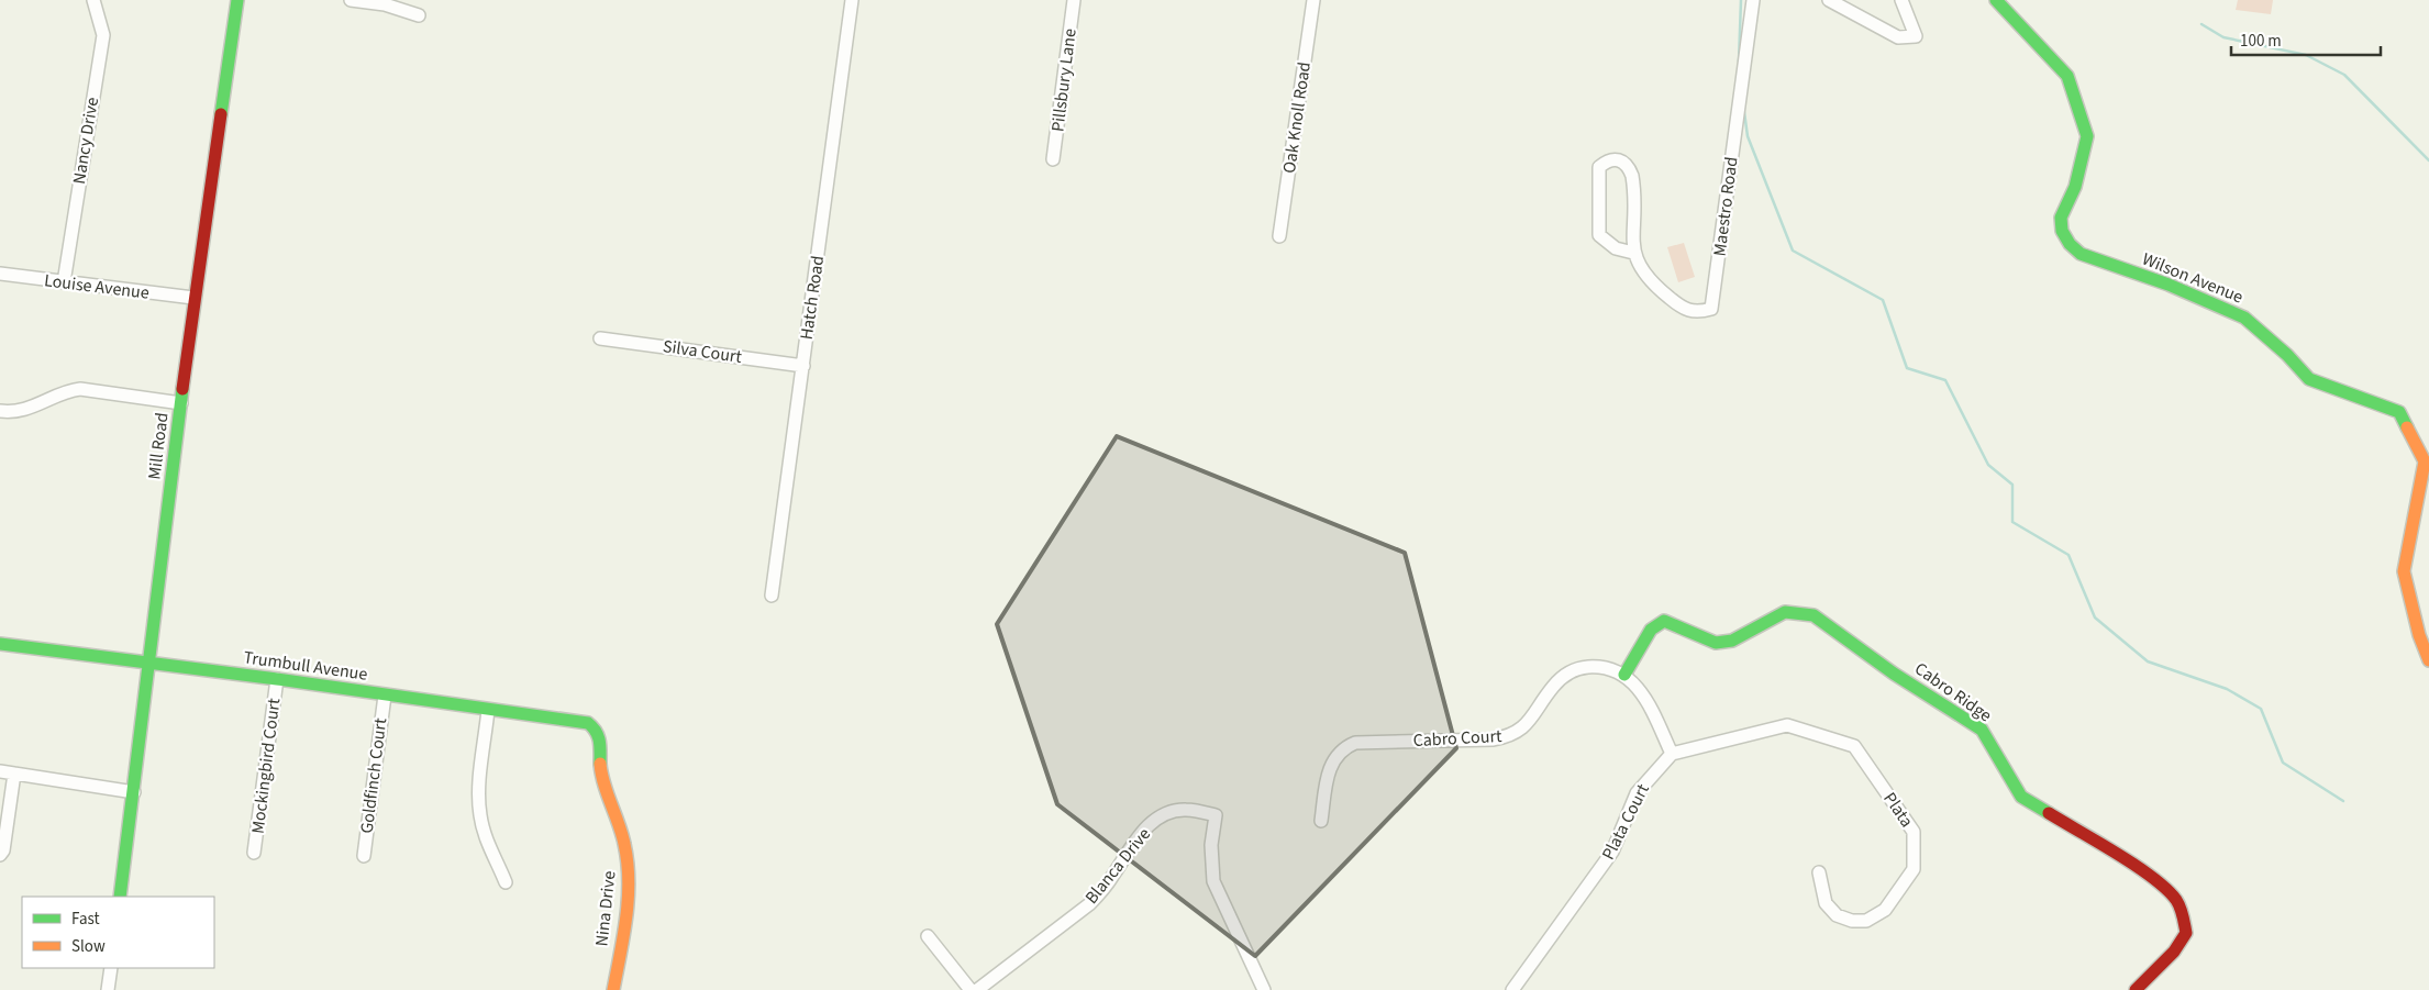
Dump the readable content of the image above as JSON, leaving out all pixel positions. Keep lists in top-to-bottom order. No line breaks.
{"streets":{"street":["Pillsbury Lane","Oak Knoll Road","Nancy Drive","Maestro Road","Wilson Avenue","Louise Avenue","Hatch Road","Silva Court","Mill Road","Trumbull Avenue","Cabro Ridge","Cabro Court","Mockingbird Court","Goldfinch Court","Plata","Plata Court","Blanca Drive","Nina Drive"]},"crossings":[["Nancy Drive","Louise Avenue"],["Louise Avenue","Mill Road"],["Hatch Road","Silva Court"],["Mill Road","Trumbull Avenue"],["Trumbull Avenue","Mockingbird Court"],["Trumbull Avenue","Goldfinch Court"],["Trumbull Avenue","Nina Drive"],["Cabro Ridge","Cabro Court"],["Plata","Plata Court"]],"legend":["Fast","Slow"],"scale_bar":"100 m"}
